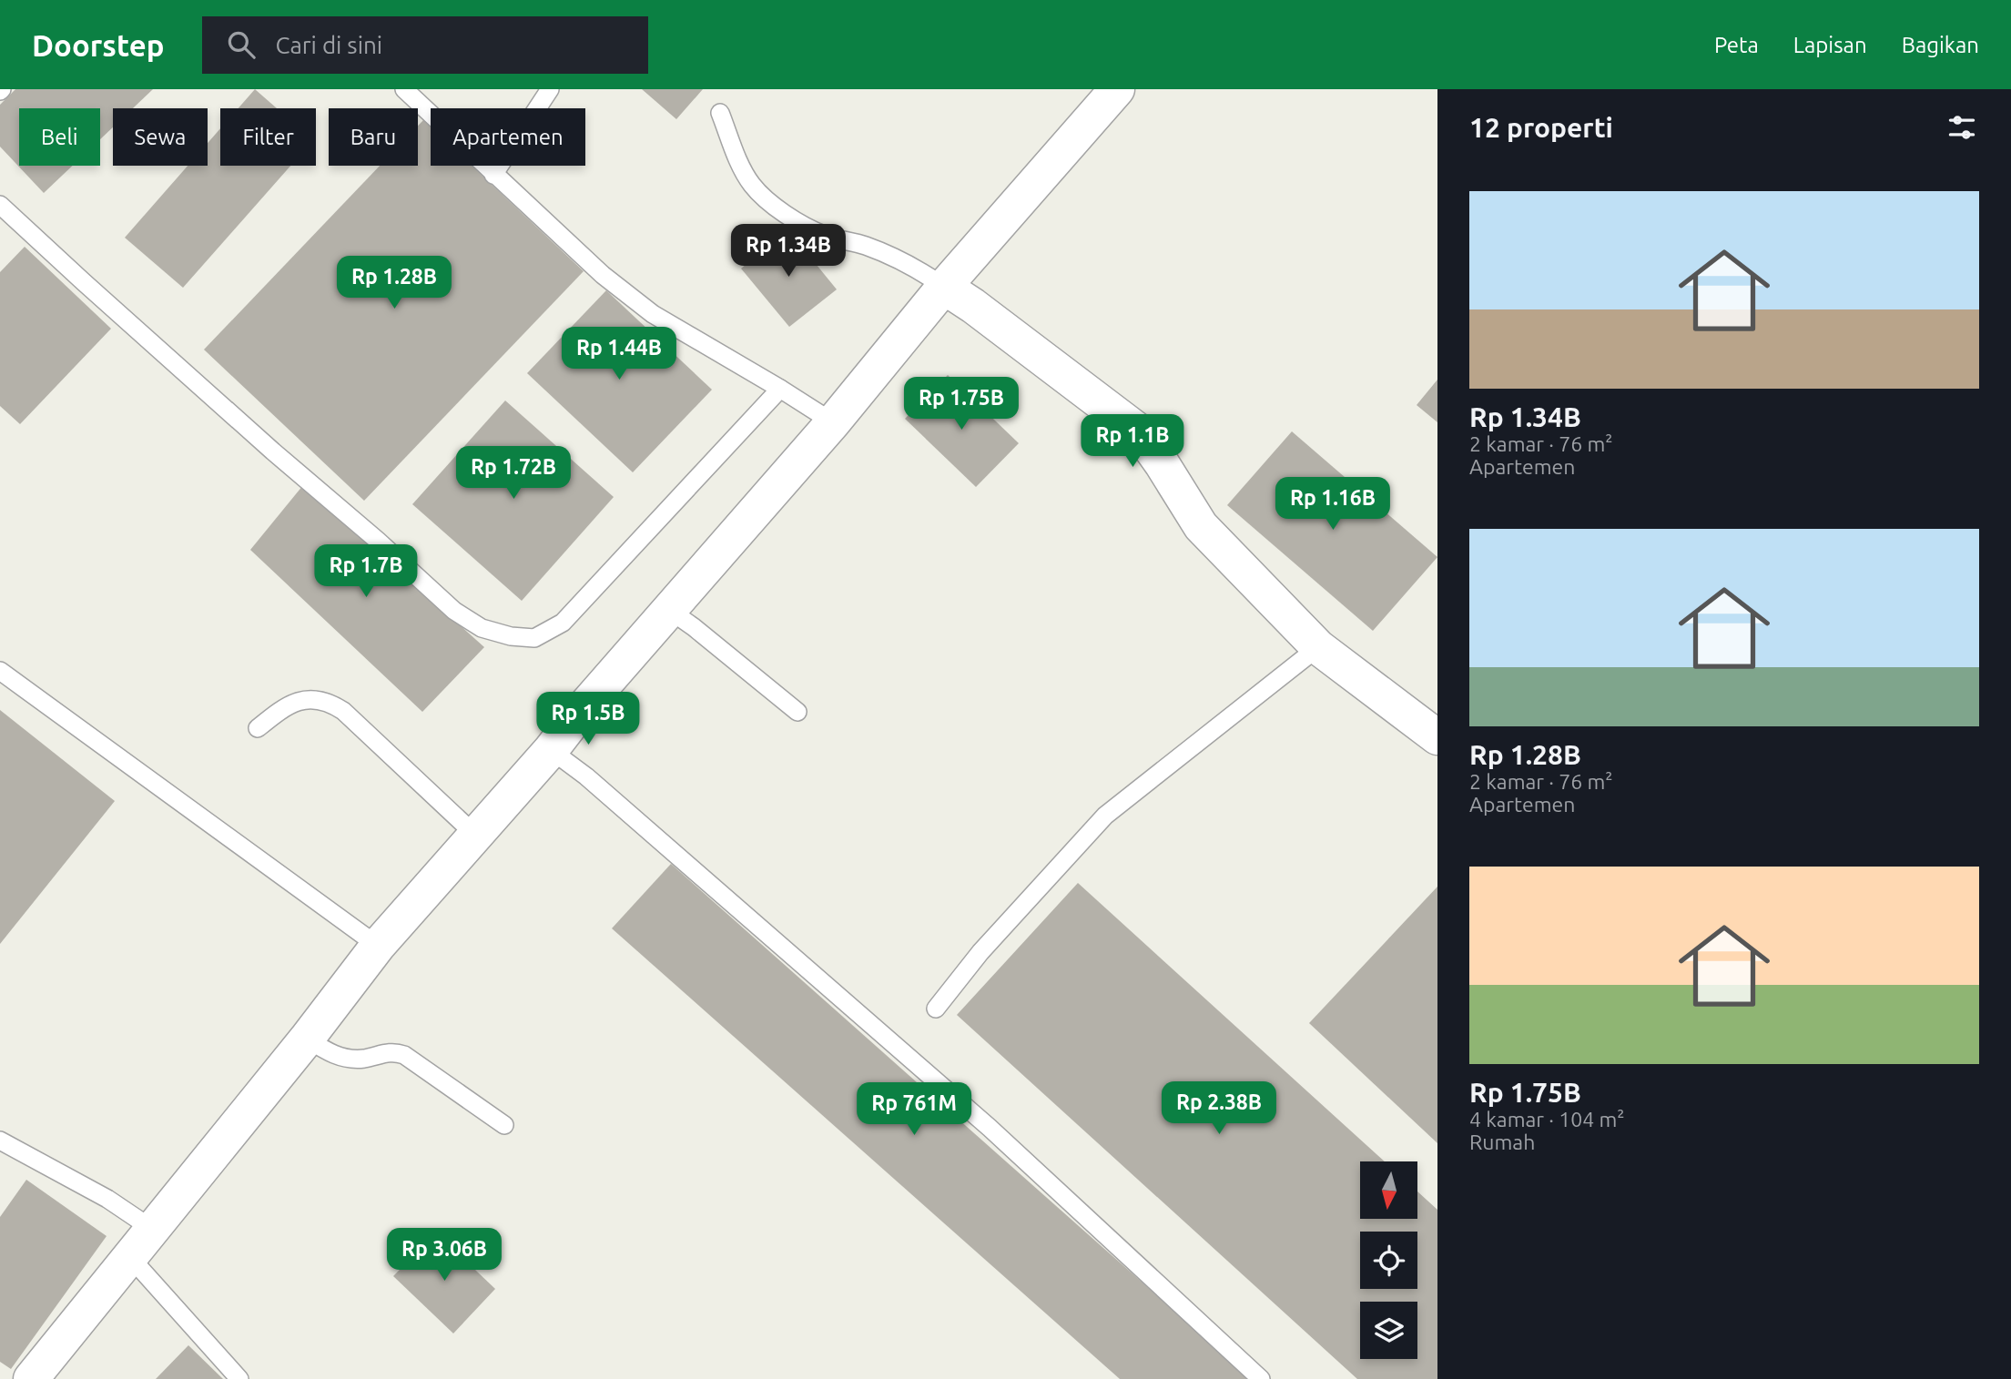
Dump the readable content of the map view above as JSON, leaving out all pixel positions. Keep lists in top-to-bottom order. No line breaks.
{"north":"bottom","page":{"header":"Doorstep","search":"Cari di sini","nav":["Peta","Lapisan","Bagikan"],"heading":"12 properti","chip":["Beli","Sewa","Filter","Baru","Apartemen"],"list":[{"name":"Rp 1.34B","note":"2 kamar · 76 m² · Apartemen"},{"name":"Rp 1.28B","note":"2 kamar · 76 m² · Apartemen"},{"name":"Rp 1.75B","note":"4 kamar · 104 m² · Rumah"}],"price":["Rp 1.34B","Rp 1.28B","Rp 1.44B","Rp 1.75B","Rp 1.1B","Rp 1.72B","Rp 1.16B","Rp 1.7B","Rp 1.5B","Rp 2.38B","Rp 761M","Rp 3.06B"]}}
